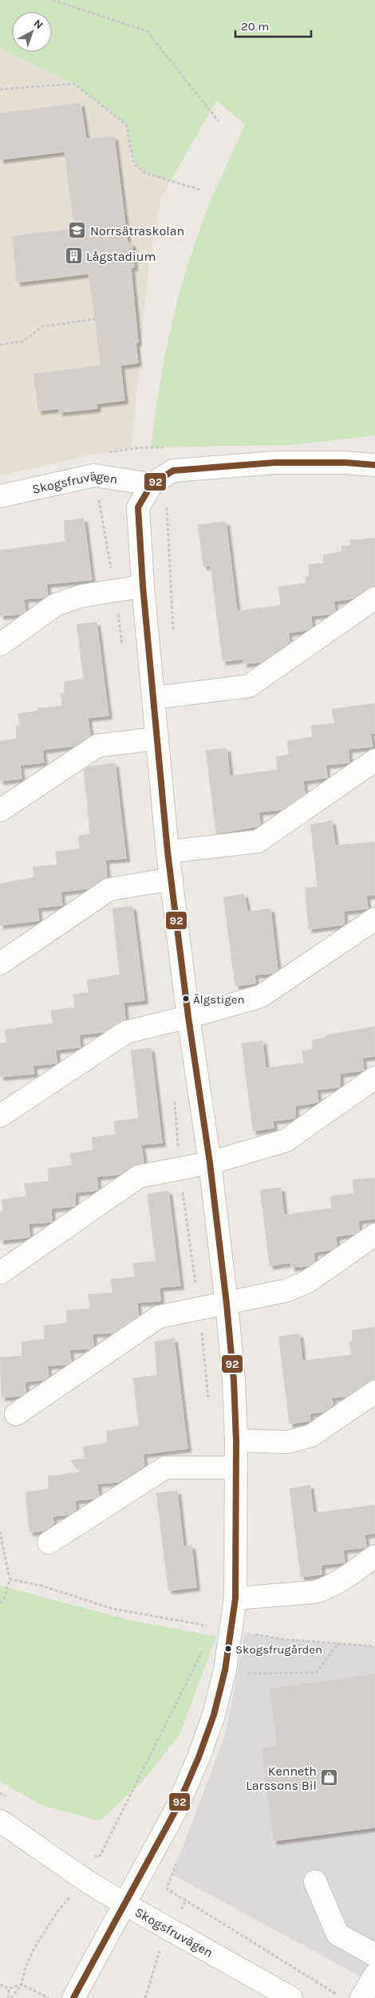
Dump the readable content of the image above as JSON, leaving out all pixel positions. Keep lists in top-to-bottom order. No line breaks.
{"streets":{"street":["Skogsfruvägen"]},"places":{"school or university":["Norrsätraskolan"],"building":["Lågstadium"],"other":["Älgstigen","Skogsfrugården"],"shop":["Kenneth Larssons Bil"]},"lines":["transit line 92"],"scale_bar":"20 m","north":"top right"}
